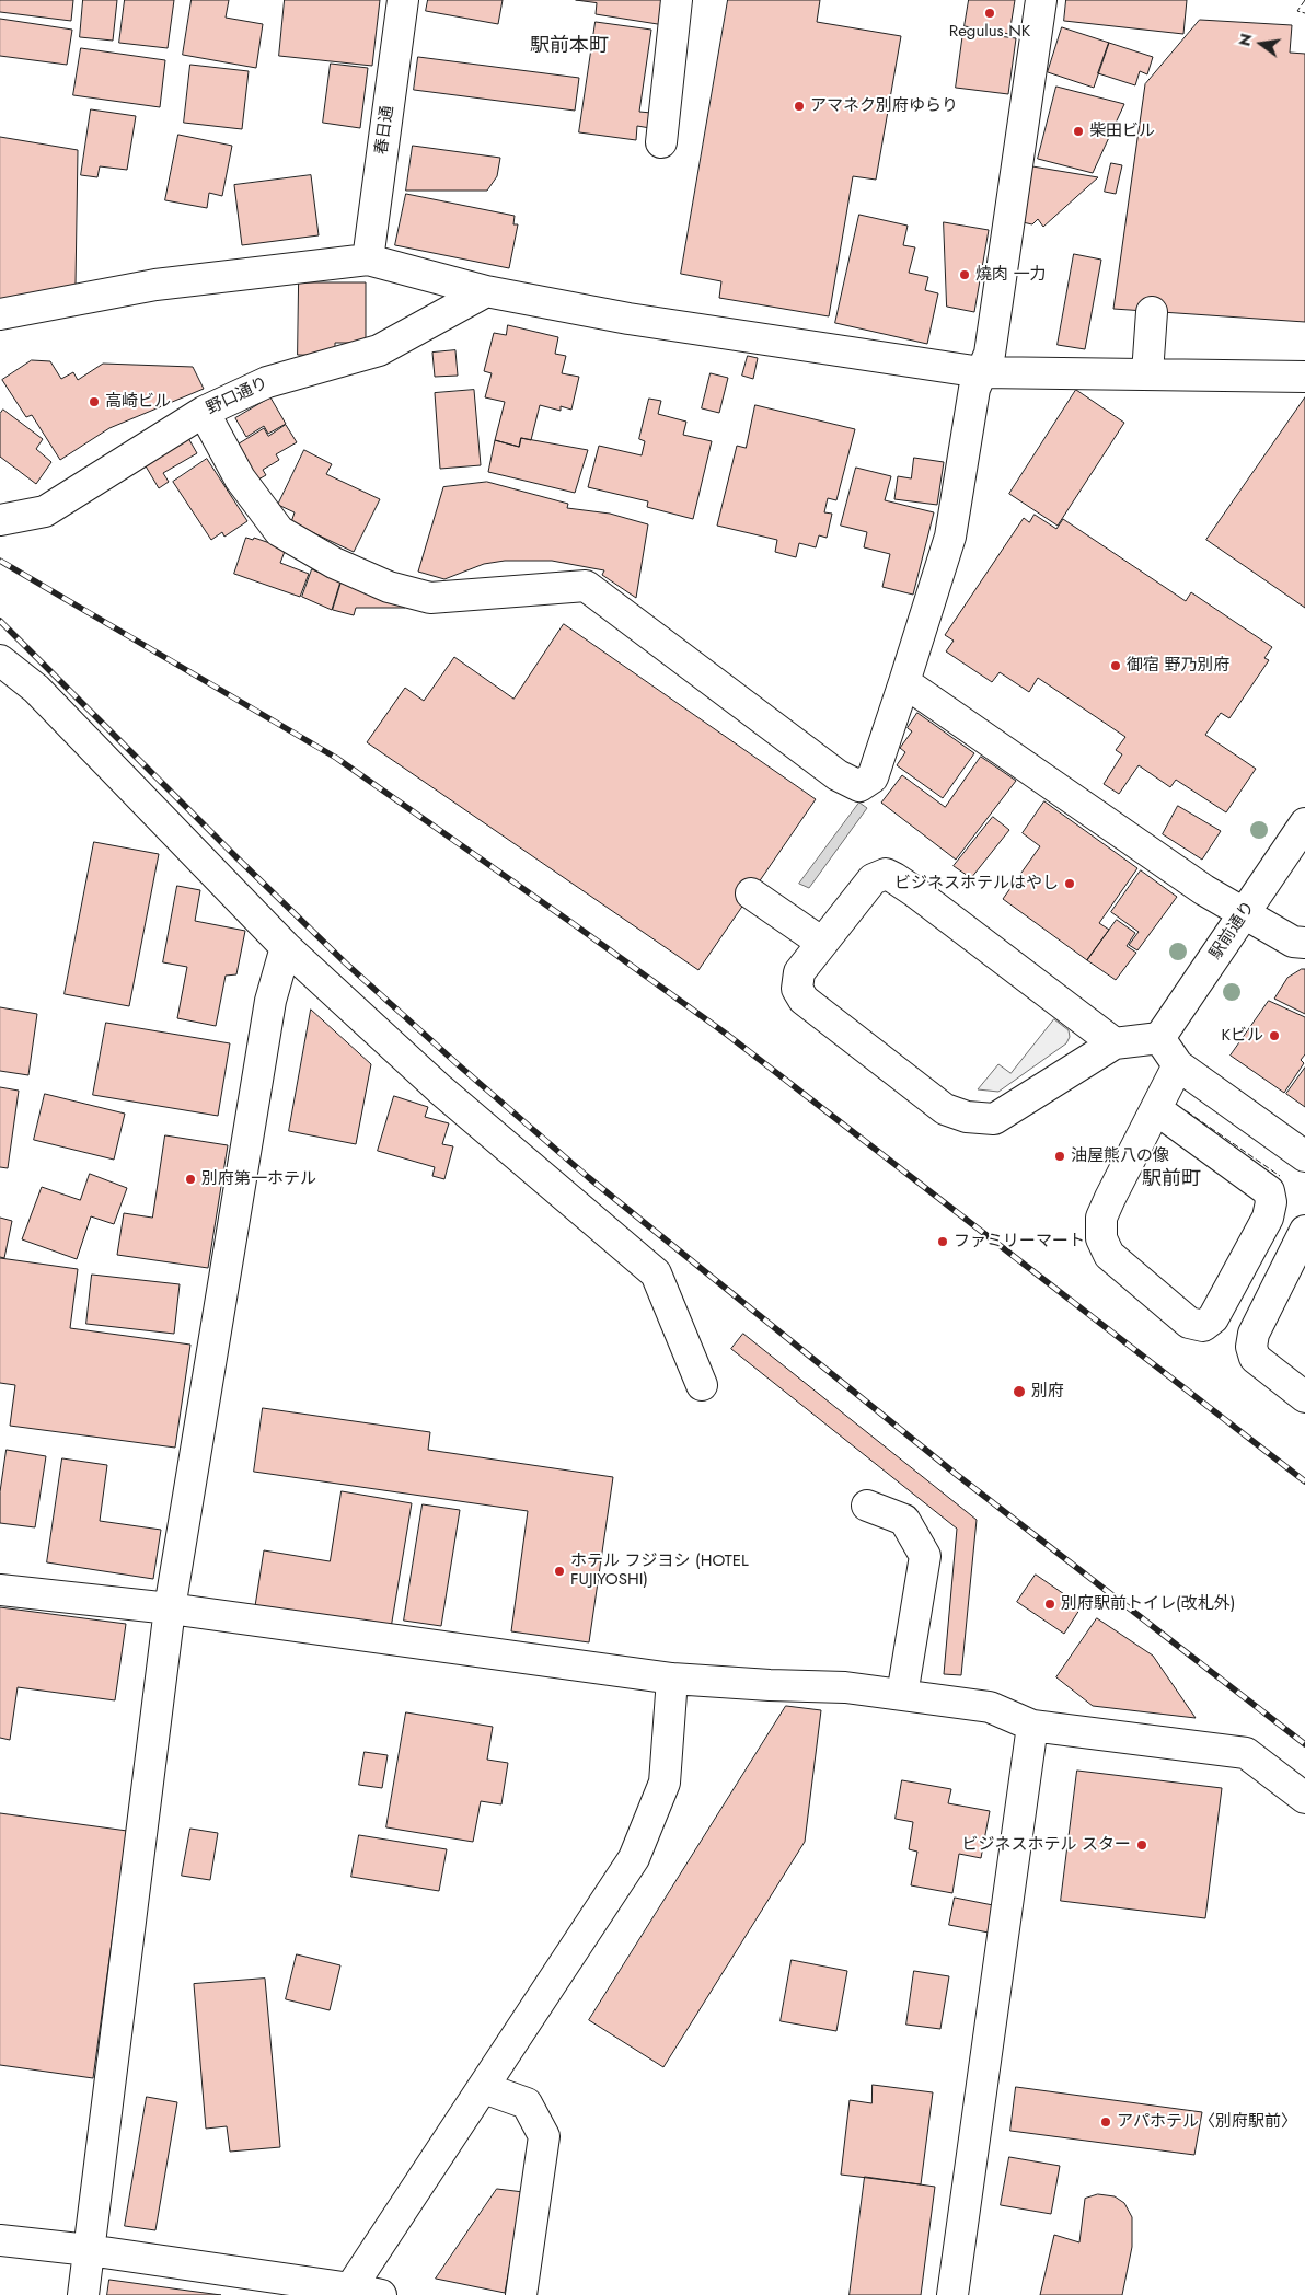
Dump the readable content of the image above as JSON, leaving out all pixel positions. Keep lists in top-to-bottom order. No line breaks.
{"streets":{"street":["春日通","野口通り","駅前通り"]},"districts":["駅前本町","駅前町"],"places":["Regulus NK","アマネク別府ゆらり","柴田ビル","燒肉 一力","高崎ビル","御宿 野乃別府","ビジネスホテルはやし","Kビル","油屋熊八の像","別府第一ホテル","ファミリーマート","別府","ホテル フジヨシ (HOTEL FUJIYOSHI)","別府駅前トイレ(改札外)","ビジネスホテル スター","アパホテル〈別府駅前〉"],"north":"left"}
